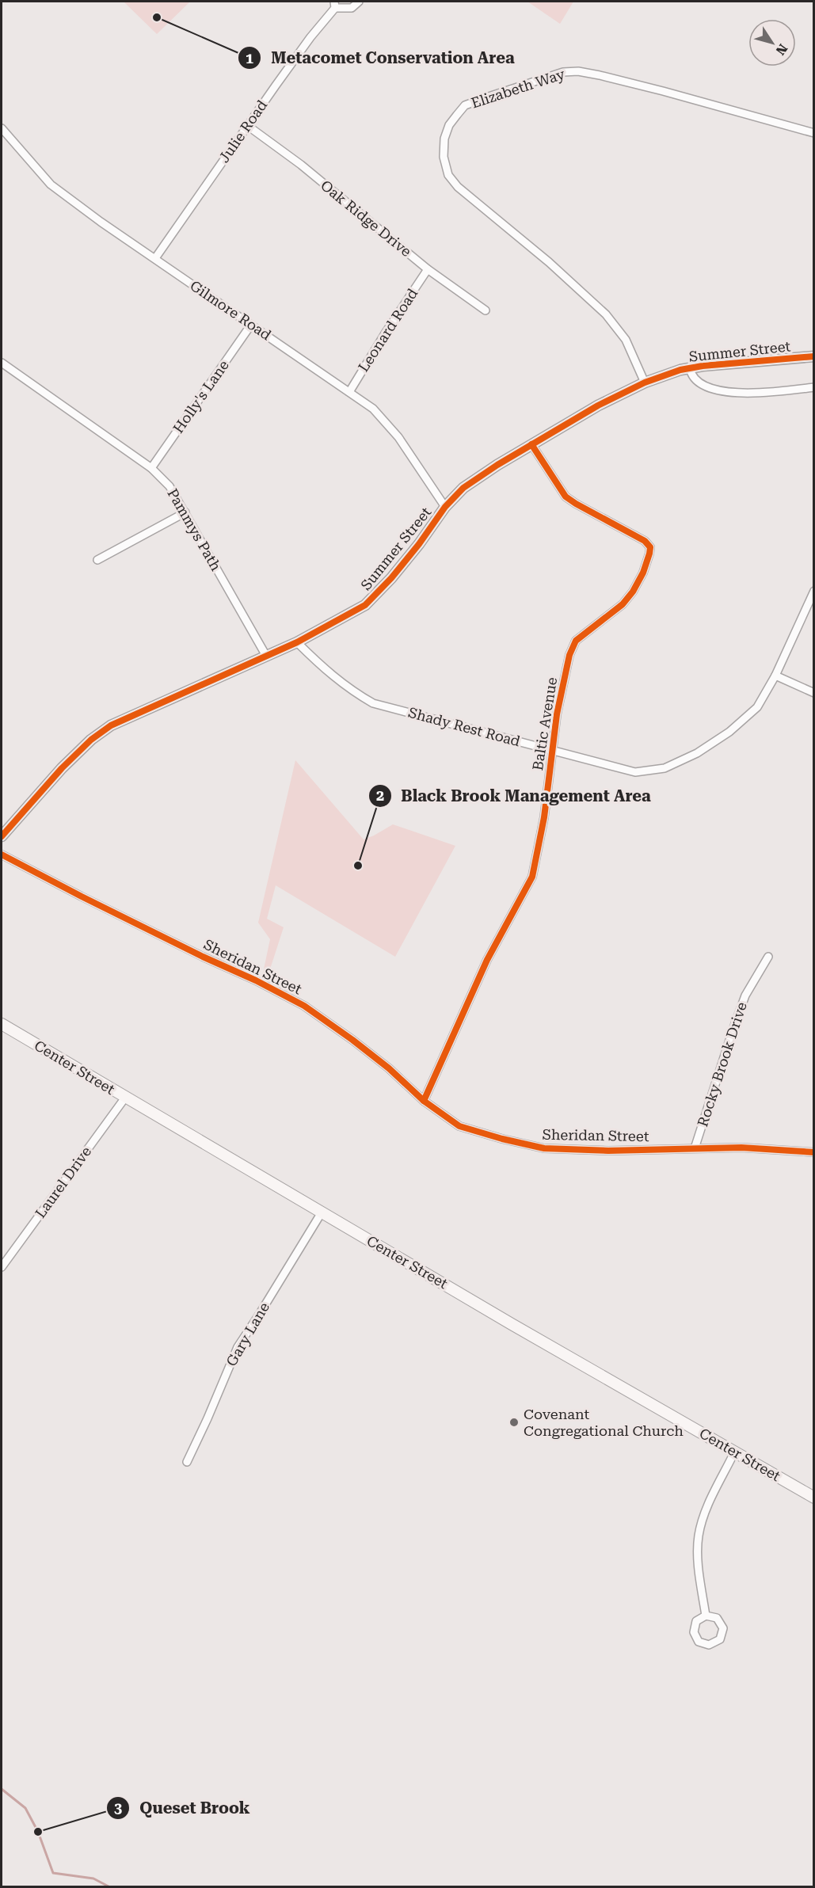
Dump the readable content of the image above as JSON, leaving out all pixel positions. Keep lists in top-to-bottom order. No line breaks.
{"streets":{"main road":["Center Street"],"street":["Elizabeth Way","Julie Road","Oak Ridge Drive","Gilmore Road","Leonard Road","Summer Street","Holly's Lane","Pammys Path","Baltic Avenue","Shady Rest Road","Sheridan Street","Rocky Brook Drive","Laurel Drive","Gary Lane"]},"crossings":[["Elizabeth Way","Summer Street"],["Julie Road","Oak Ridge Drive"],["Julie Road","Gilmore Road"],["Oak Ridge Drive","Leonard Road"],["Gilmore Road","Leonard Road"],["Gilmore Road","Summer Street"],["Gilmore Road","Holly's Lane"],["Summer Street","Pammys Path"],["Summer Street","Baltic Avenue"],["Summer Street","Shady Rest Road"],["Holly's Lane","Pammys Path"],["Baltic Avenue","Shady Rest Road"],["Baltic Avenue","Sheridan Street"],["Sheridan Street","Rocky Brook Drive"],["Center Street","Laurel Drive"],["Center Street","Gary Lane"]],"places":["Metacomet Conservation Area","Black Brook Management Area","Covenant Congregational Church","Queset Brook"],"north":"bottom right"}
